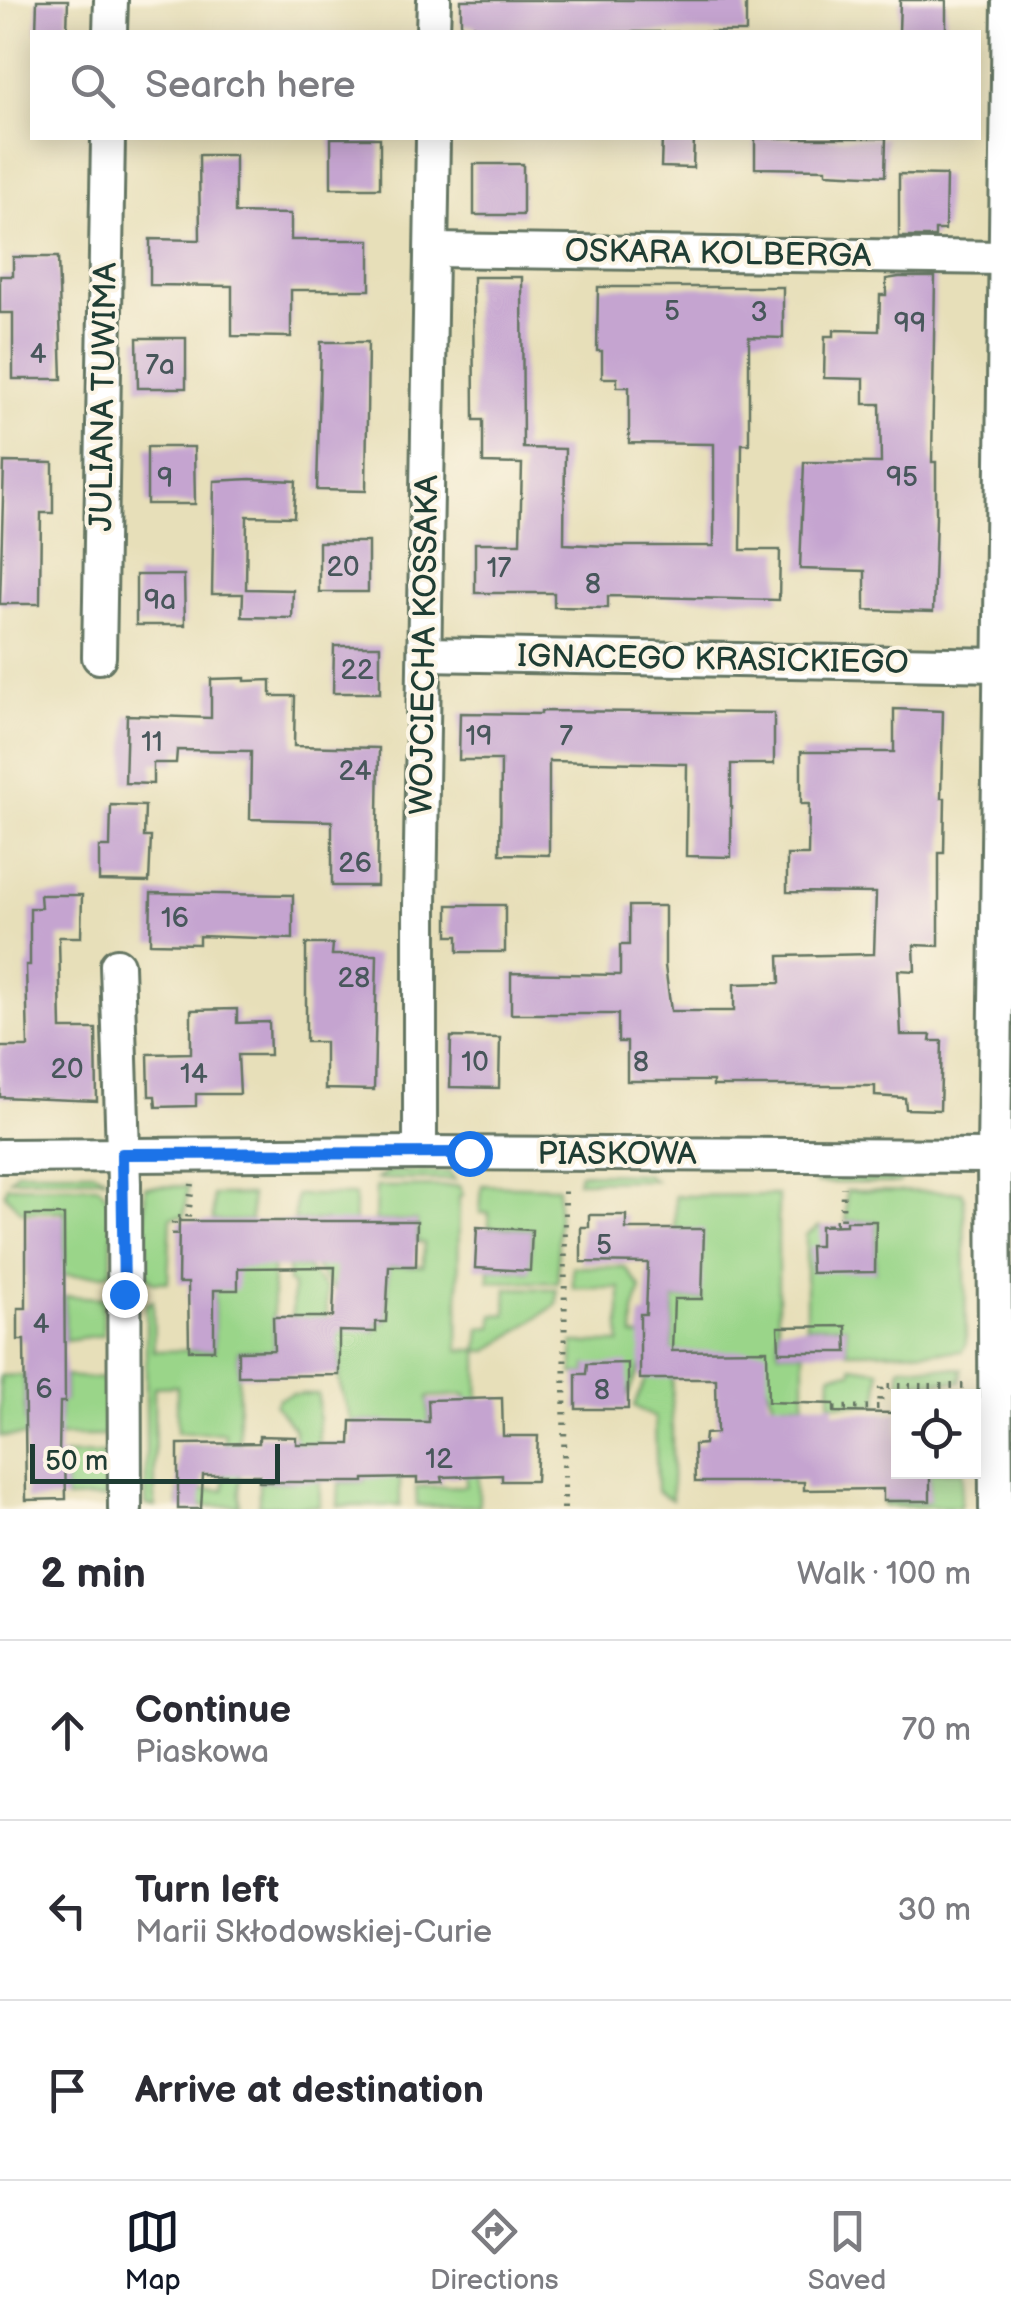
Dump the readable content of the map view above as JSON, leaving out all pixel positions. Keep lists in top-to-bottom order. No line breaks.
{"streets":{"street":["OSKARA KOLBERGA","JULIANA TUWIMA","WOJCIECHA KOSSAKA","IGNACEGO KRASICKIEGO","PIASKOWA"]},"crossings":[["OSKARA KOLBERGA","WOJCIECHA KOSSAKA"],["WOJCIECHA KOSSAKA","IGNACEGO KRASICKIEGO"],["WOJCIECHA KOSSAKA","PIASKOWA"]],"house_numbers":["5","3","99","4","7a","95","9","20","17","8","9a","22","19","7","11","24","26","16","28","10","8","20","14","5","4","6","8","12"],"scale_bar":"50 m","page":{"search":"Search here","scale":"50 m","heading":["2 min","Walk · 100 m"],"list":[["Continue","Piaskowa","70 m"],["Turn left","Marii Skłodowskiej-Curie","30 m"],"Arrive at destination"],"nav":["Map","Directions","Saved"]}}
